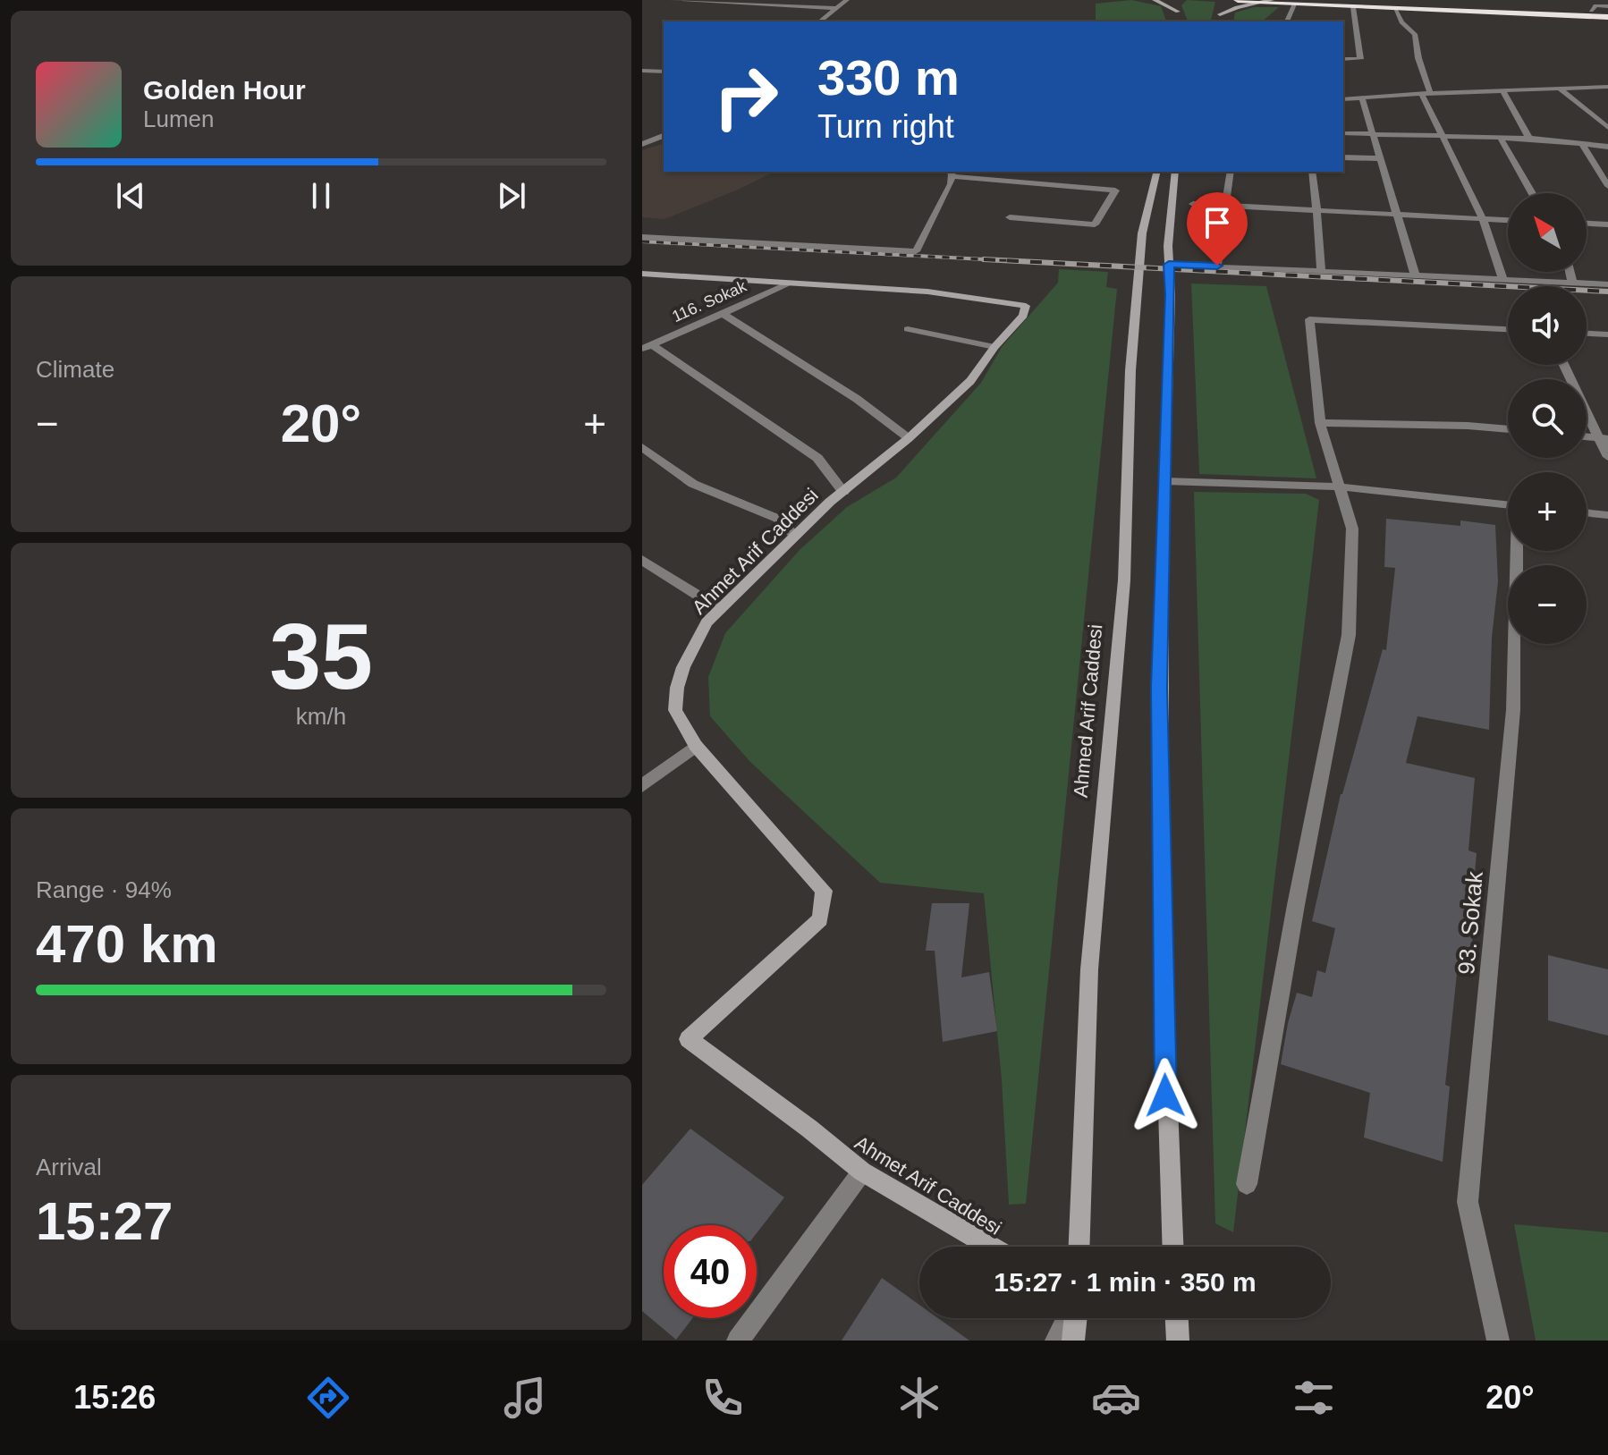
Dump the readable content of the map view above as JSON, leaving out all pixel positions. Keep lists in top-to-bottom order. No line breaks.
{"streets":{"street":["116. Sokak","Ahmet Arif Caddesi","Ahmed Arif Caddesi","93. Sokak"]},"crossings":[["116. Sokak","Ahmet Arif Caddesi"]],"north":"top left","page":{"turn":["330 m","Turn right"],"song":["Golden Hour","Lumen"],"map_buttons":["+","−"],"tile":["Climate",["35","km/h"],["Range · 94%","470 km"],["Arrival","15:27"]],"heat":["−","20°","+"],"limit":"40","trip":"15:27 · 1 min · 350 m","tabs":["15:26","20°"]}}
